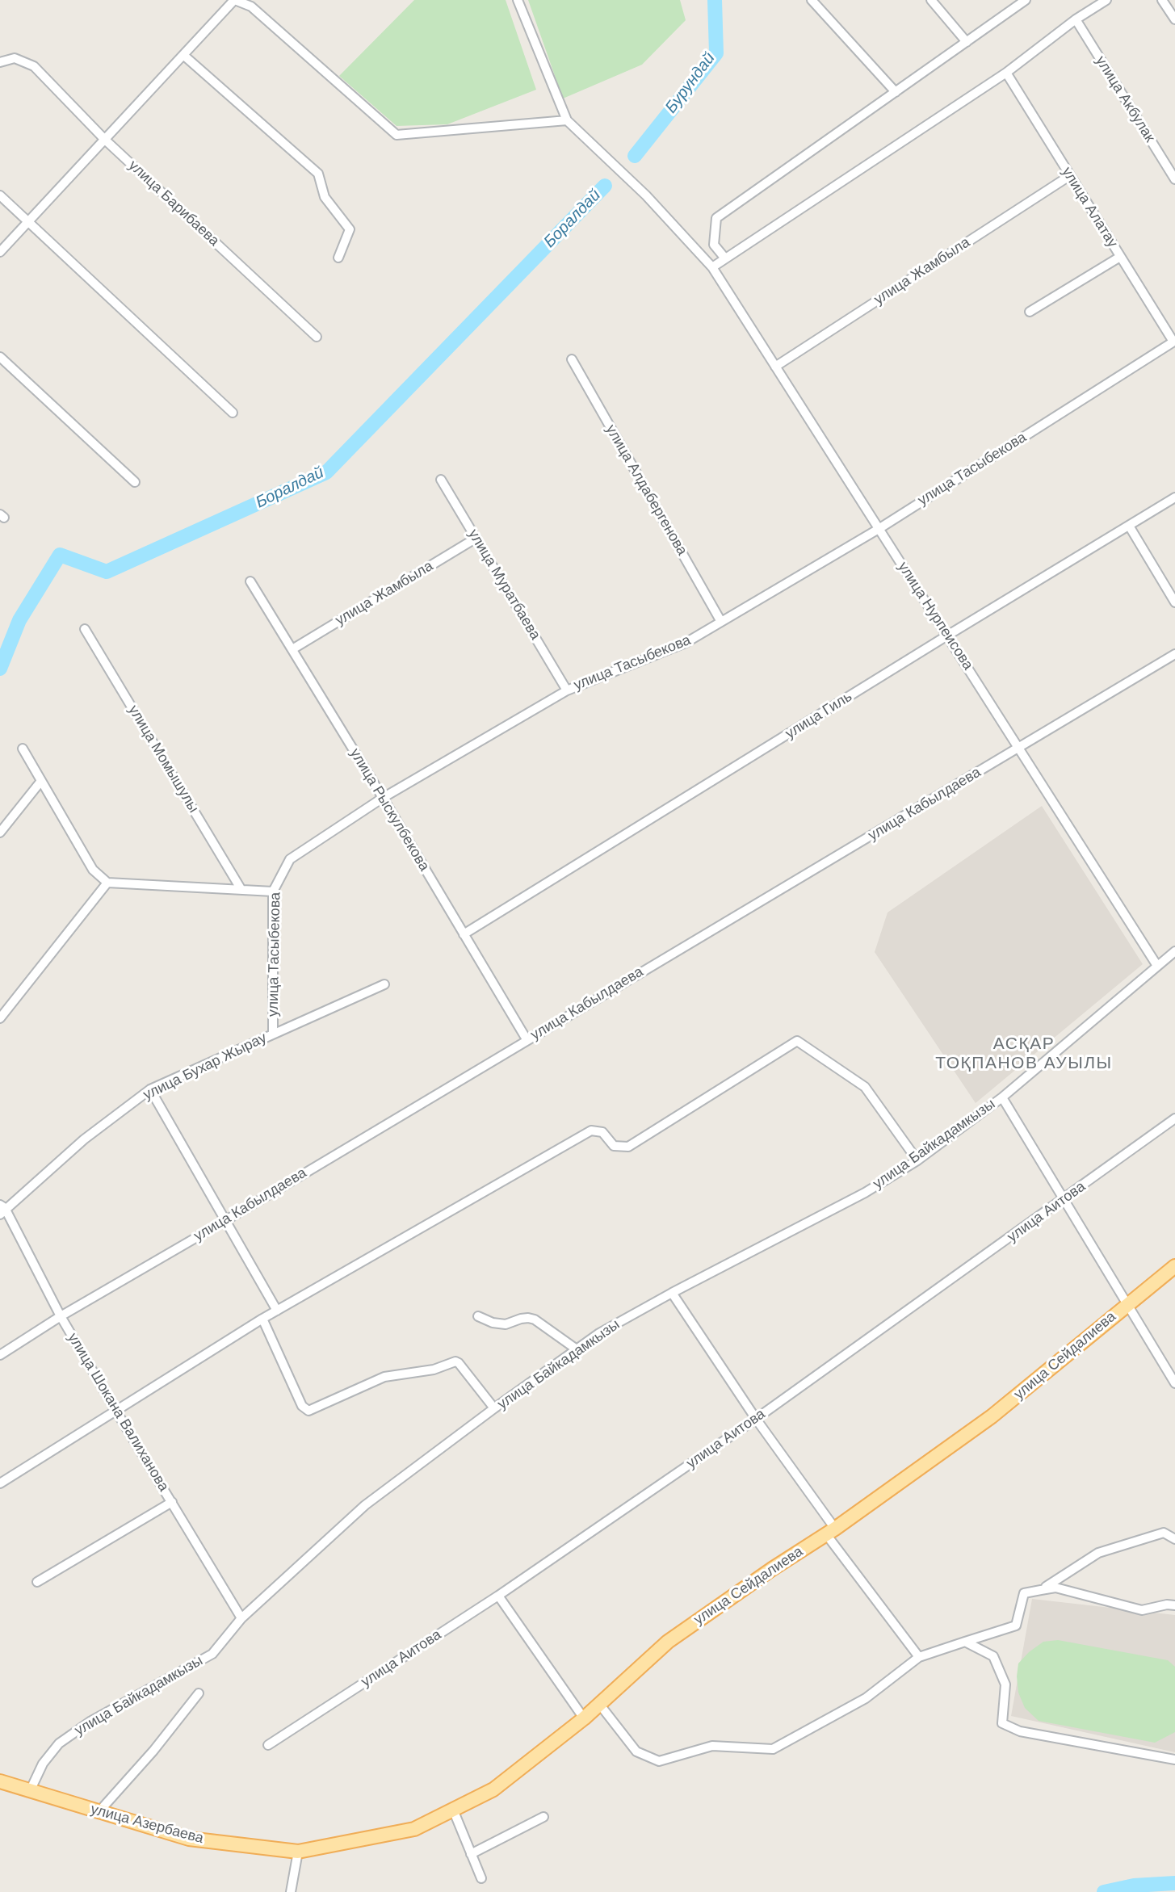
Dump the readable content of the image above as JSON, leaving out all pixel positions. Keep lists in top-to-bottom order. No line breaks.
{"streets":{"main road":["улица Сейдалиева","улица Азербаева"],"street":["улица Акбулак","улица Барибаева","улица Алатау","улица Жамбыла","улица Тасыбекова","улица Алдабергенова","улица Муратбаева","улица Нурпеисова","улица Гиль","улица Момышулы","улица Кабылдаева","улица Рыскулбекова","улица Бухар Жырау","улица Байкадамкызы","улица Аитова","улица Шокана Валиханова"]},"crossings":[["улица Алатау","улица Жамбыла"],["улица Алатау","улица Тасыбекова"],["улица Жамбыла","улица Муратбаева"],["улица Жамбыла","улица Нурпеисова"],["улица Жамбыла","улица Рыскулбекова"],["улица Тасыбекова","улица Алдабергенова"],["улица Тасыбекова","улица Муратбаева"],["улица Тасыбекова","улица Нурпеисова"],["улица Тасыбекова","улица Рыскулбекова"],["улица Тасыбекова","улица Бухар Жырау"],["улица Нурпеисова","улица Гиль"],["улица Нурпеисова","улица Кабылдаева"],["улица Нурпеисова","улица Байкадамкызы"],["улица Гиль","улица Рыскулбекова"],["улица Кабылдаева","улица Рыскулбекова"],["улица Кабылдаева","улица Шокана Валиханова"],["улица Бухар Жырау","улица Шокана Валиханова"],["улица Байкадамкызы","улица Шокана Валиханова"],["улица Байкадамкызы","улица Азербаева"],["улица Сейдалиева","улица Азербаева"]],"districts":["АСҚАР ТОҚПАНОВ АУЫЛЫ"],"water":["Бурундай","Боралдай"]}
